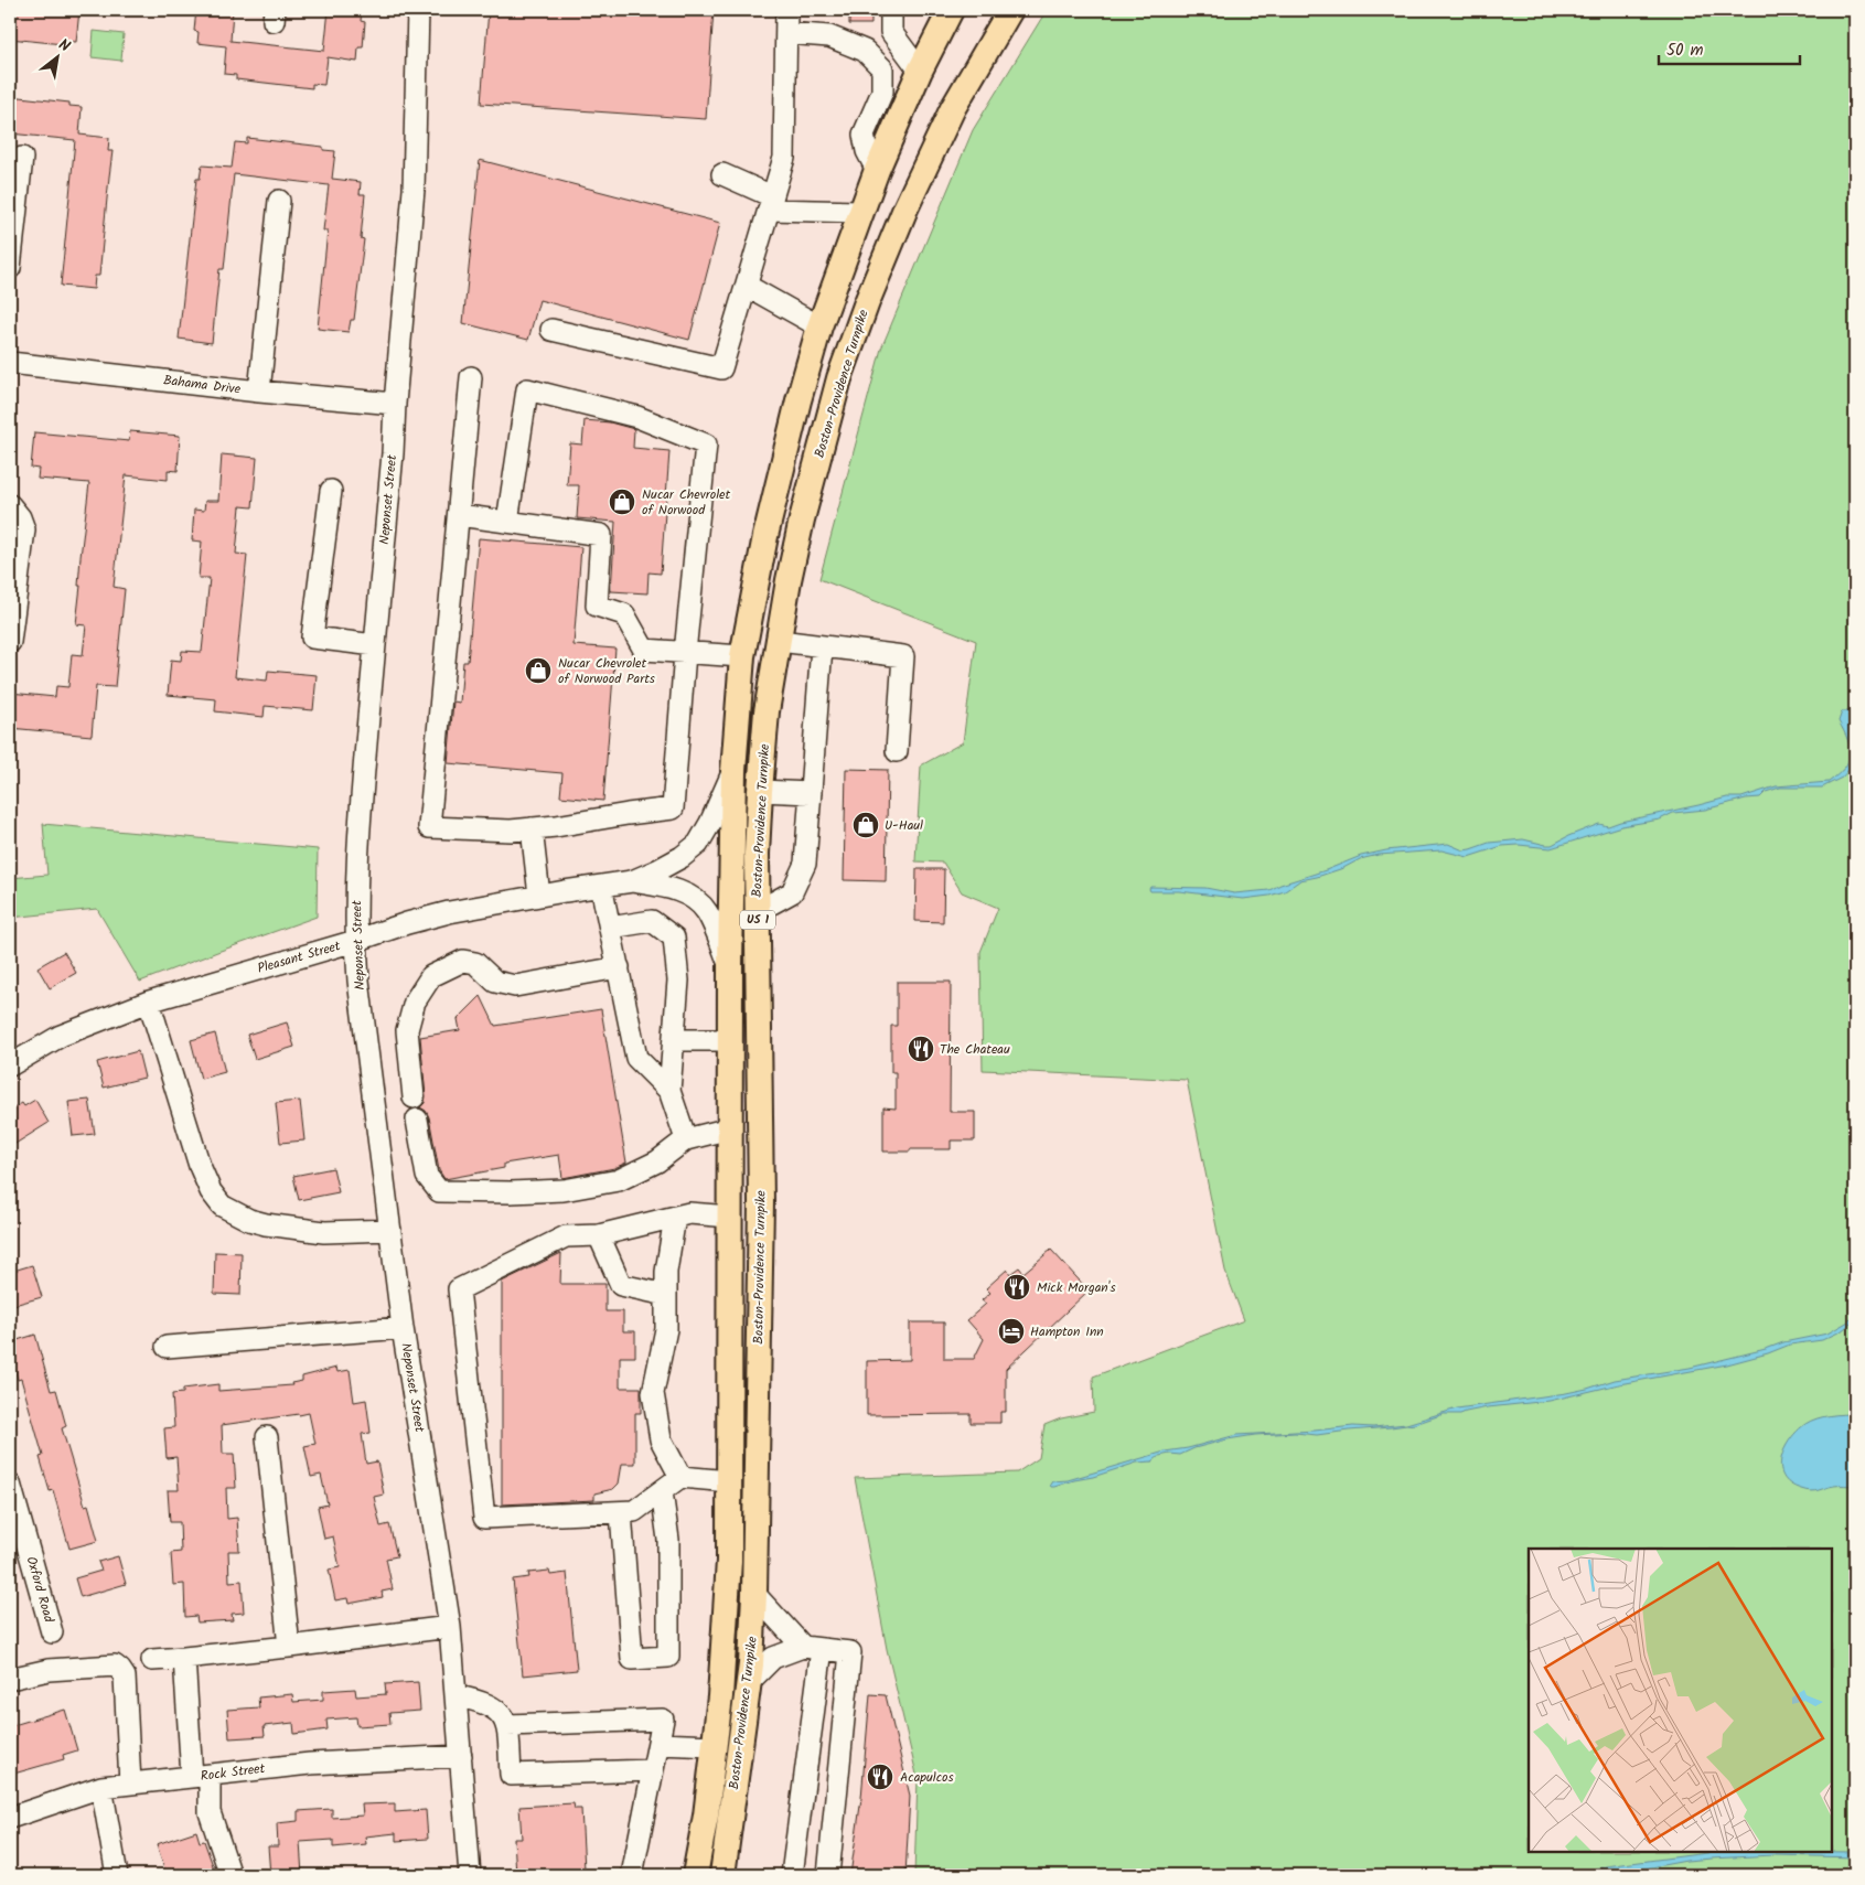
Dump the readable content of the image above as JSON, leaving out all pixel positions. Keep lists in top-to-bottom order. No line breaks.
{"streets":{"main road":["Boston-Providence Turnpike","US 1"],"street":["Bahama Drive","Neponset Street","Pleasant Street","Oxford Road","Rock Street"]},"crossings":[["Boston-Providence Turnpike","Pleasant Street"],["Bahama Drive","Neponset Street"],["Neponset Street","Pleasant Street"],["Neponset Street","Rock Street"]],"places":{"shop":["Nucar Chevrolet of Norwood","Nucar Chevrolet of Norwood Parts","U-Haul"],"restaurant":["The Chateau","Mick Morgan's","Acapulcos"],"hotel":["Hampton Inn"]},"scale_bar":"50 m","north":"top right"}
